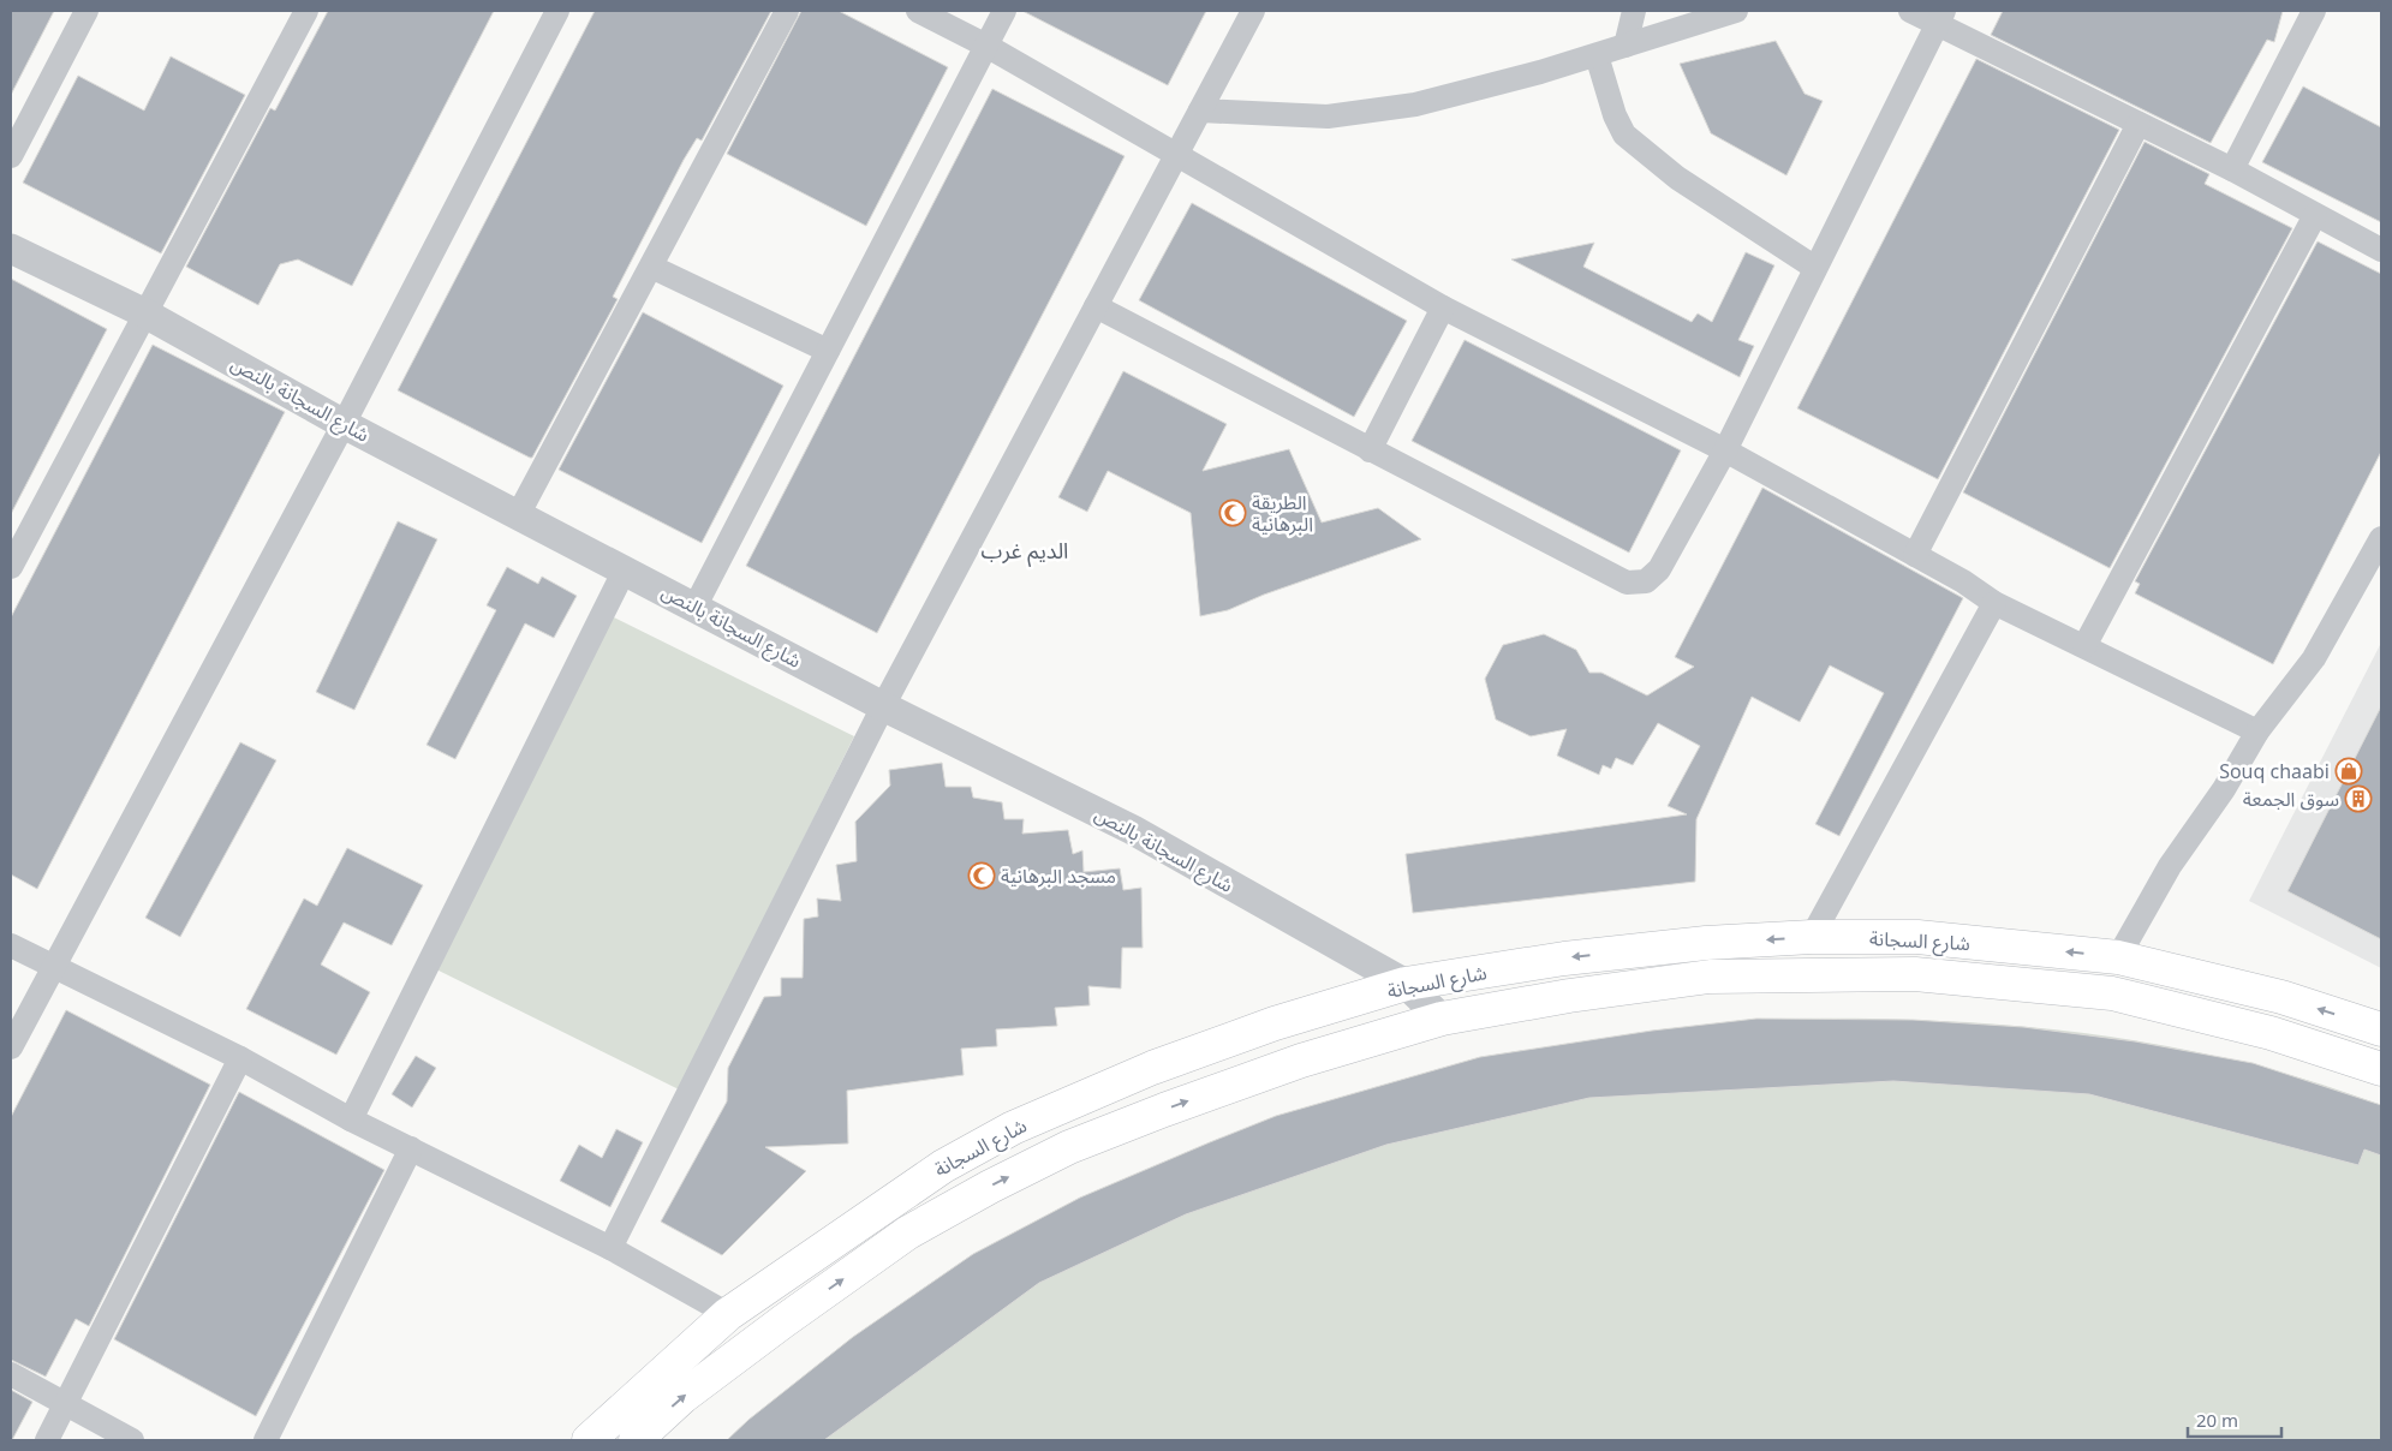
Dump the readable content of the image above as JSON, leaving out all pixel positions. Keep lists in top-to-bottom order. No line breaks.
{"streets":{"main road":["شارع السجانة"],"street":["شارع السجانة بالنص"]},"crossings":[["شارع السجانة بالنص","شارع السجانة"]],"districts":["الديم غرب"],"places":{"mosque":["الطريقة البرهانية","مسجد البرهانية"],"shop":["Souq chaabi"],"building":["سوق الجمعة"]},"scale_bar":"20 m"}
